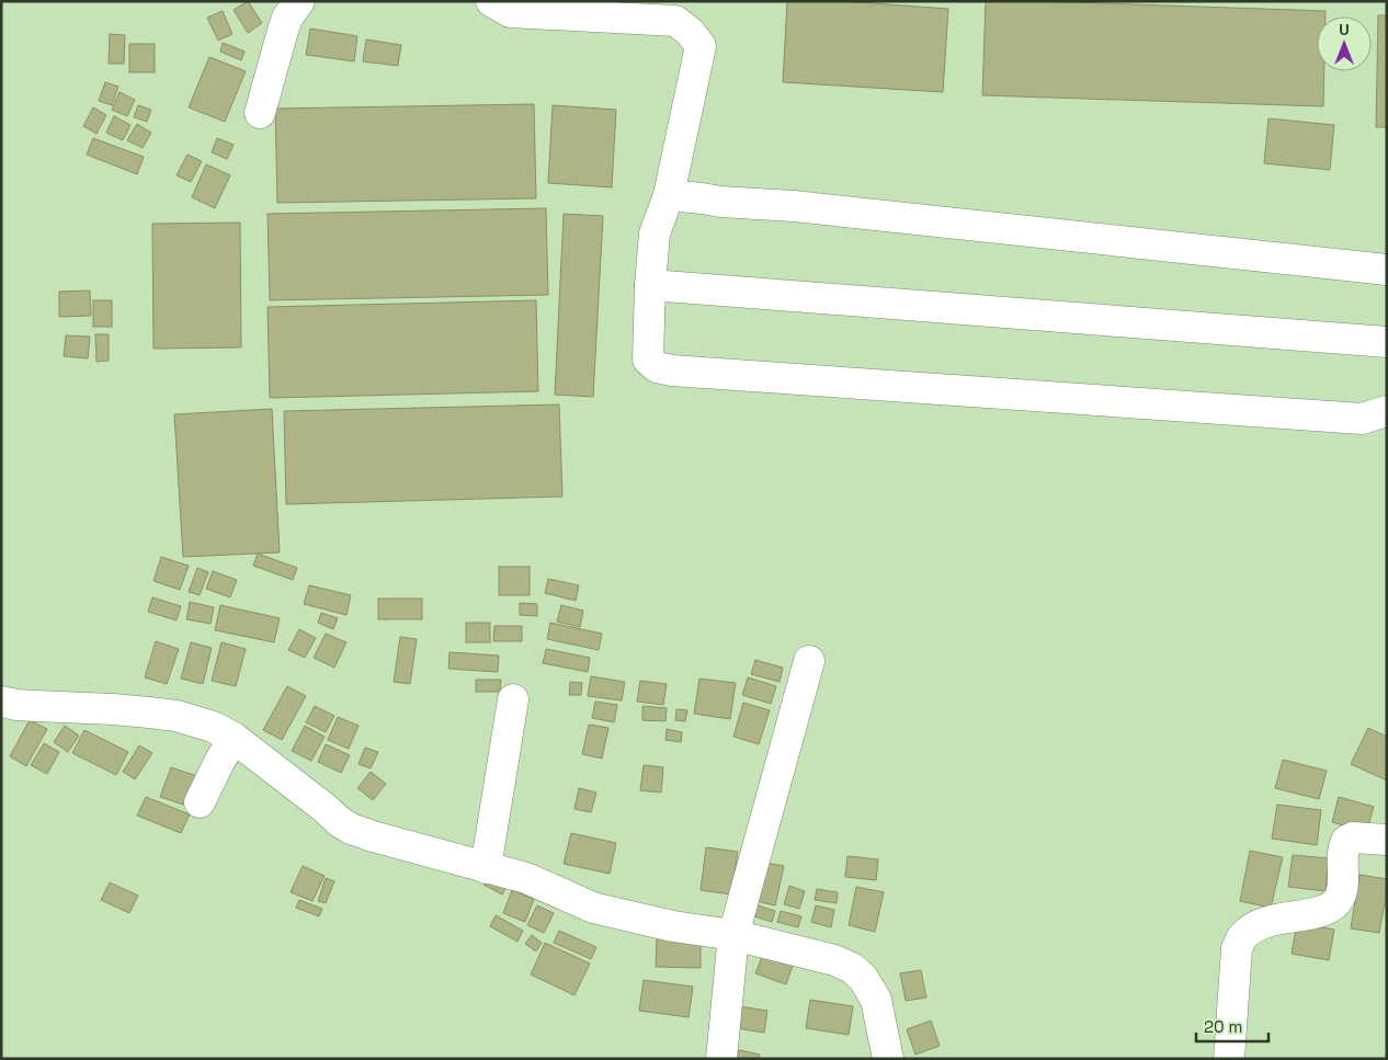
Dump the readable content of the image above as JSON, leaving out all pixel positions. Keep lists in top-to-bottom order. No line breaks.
{"scale_bar":"20 m","north":"top"}
